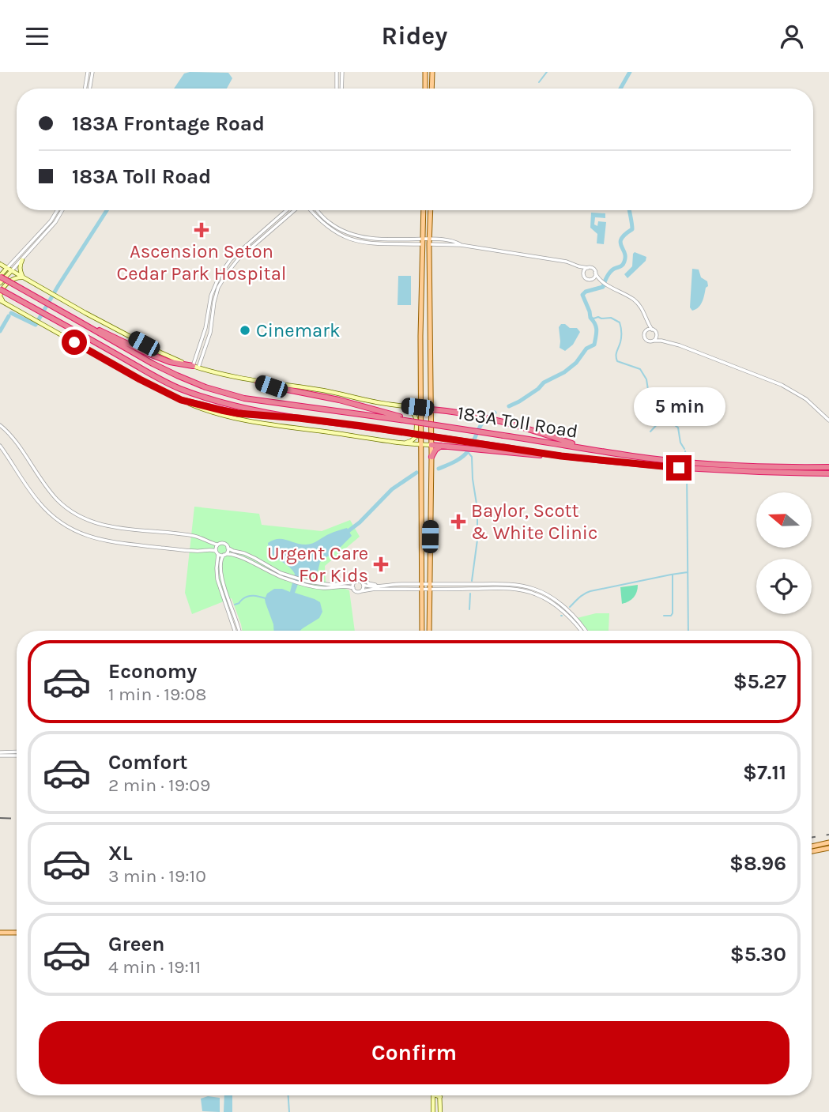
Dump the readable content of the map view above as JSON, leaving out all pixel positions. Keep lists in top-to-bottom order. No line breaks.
{"streets":{"highway":["183A Toll Road"]},"places":{"health":["Ascension Seton Cedar Park Hospital","Baylor, Scott & White Clinic","Urgent Care For Kids"],"other":["Cinemark"]},"north":"left","page":{"header":"Ridey","banner":["183A Frontage Road","183A Toll Road"],"bubble":"5 min","list":[{"name":"Economy","note":"1 min · 19:08","value":"$5.27"},{"name":"Comfort","note":"2 min · 19:09","value":"$7.11"},{"name":"XL","note":"3 min · 19:10","value":"$8.96"},{"name":"Green","note":"4 min · 19:11","value":"$5.30"}],"buttons":"Confirm"}}
